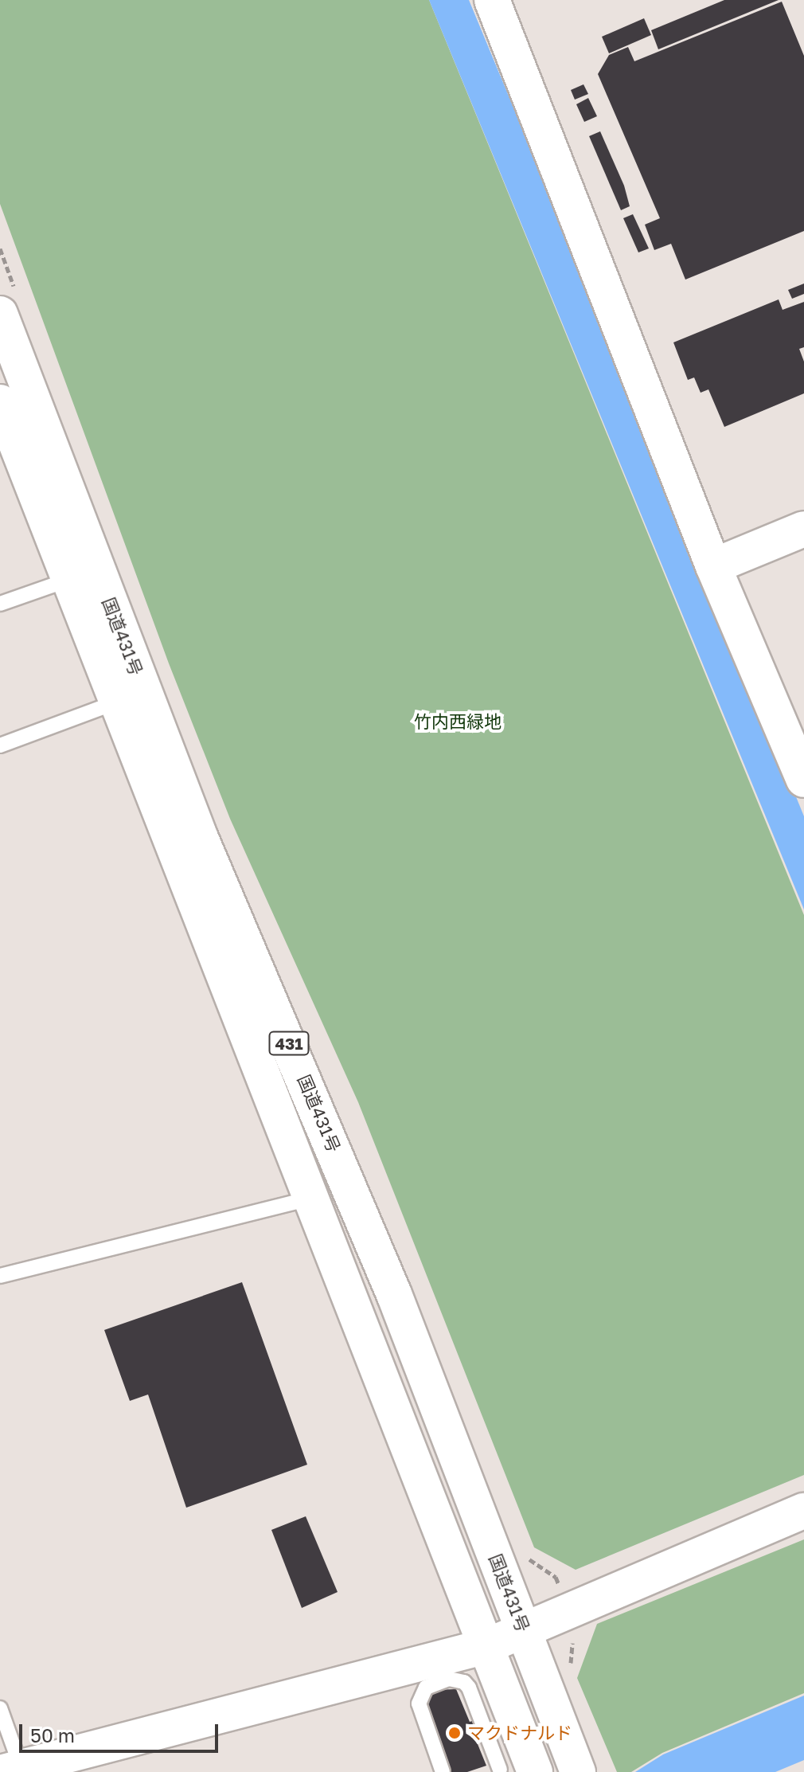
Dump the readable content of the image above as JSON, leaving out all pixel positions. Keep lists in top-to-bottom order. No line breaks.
{"streets":{"main road":["国道431号","431"]},"parks":["竹内西緑地"],"places":["マクドナルド"],"scale_bar":"50 m"}
